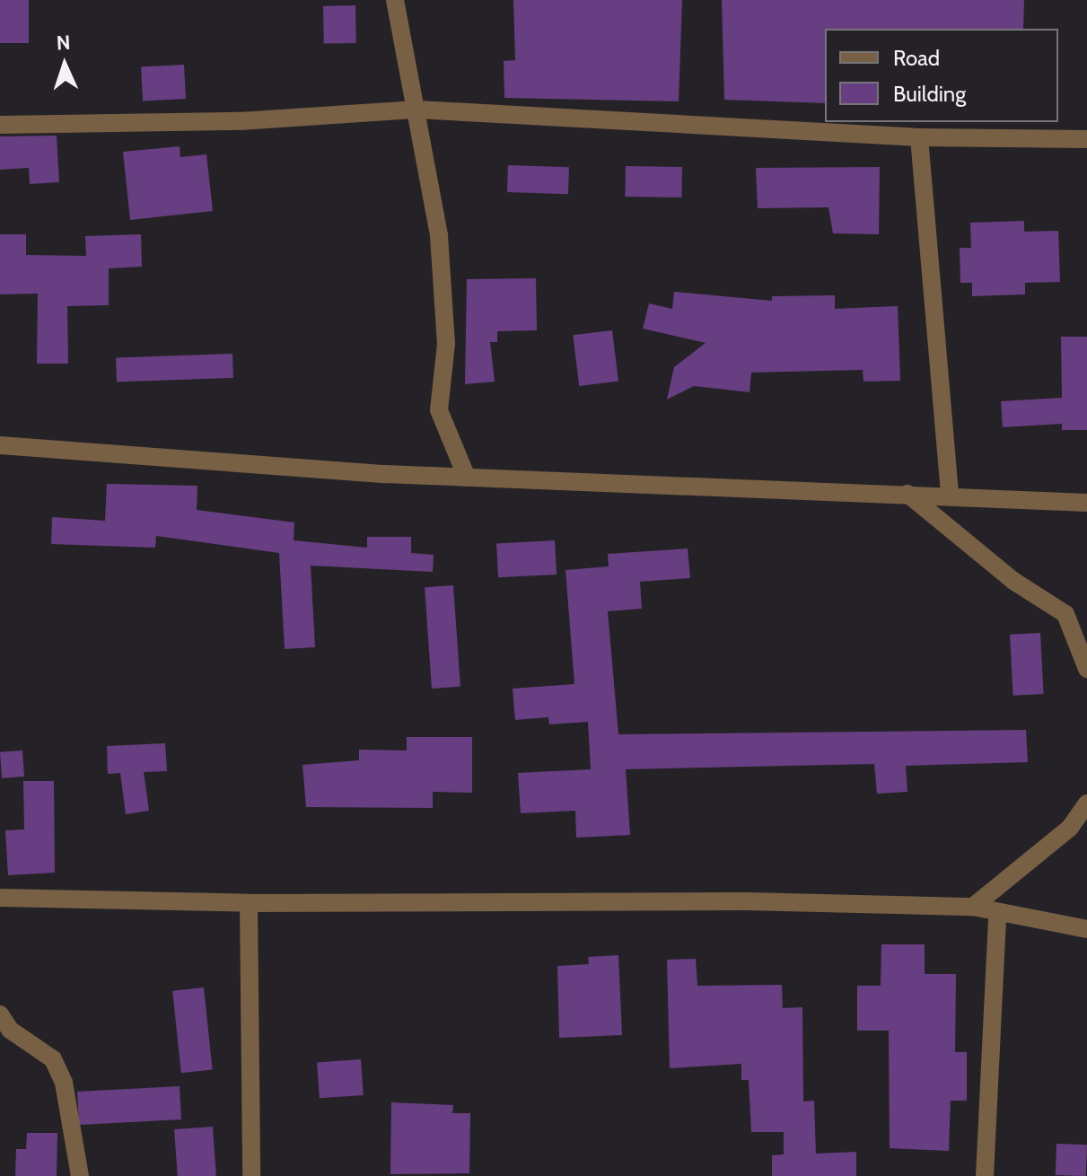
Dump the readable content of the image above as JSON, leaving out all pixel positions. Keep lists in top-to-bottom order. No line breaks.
{"legend":["Road","Building"],"north":"top"}
